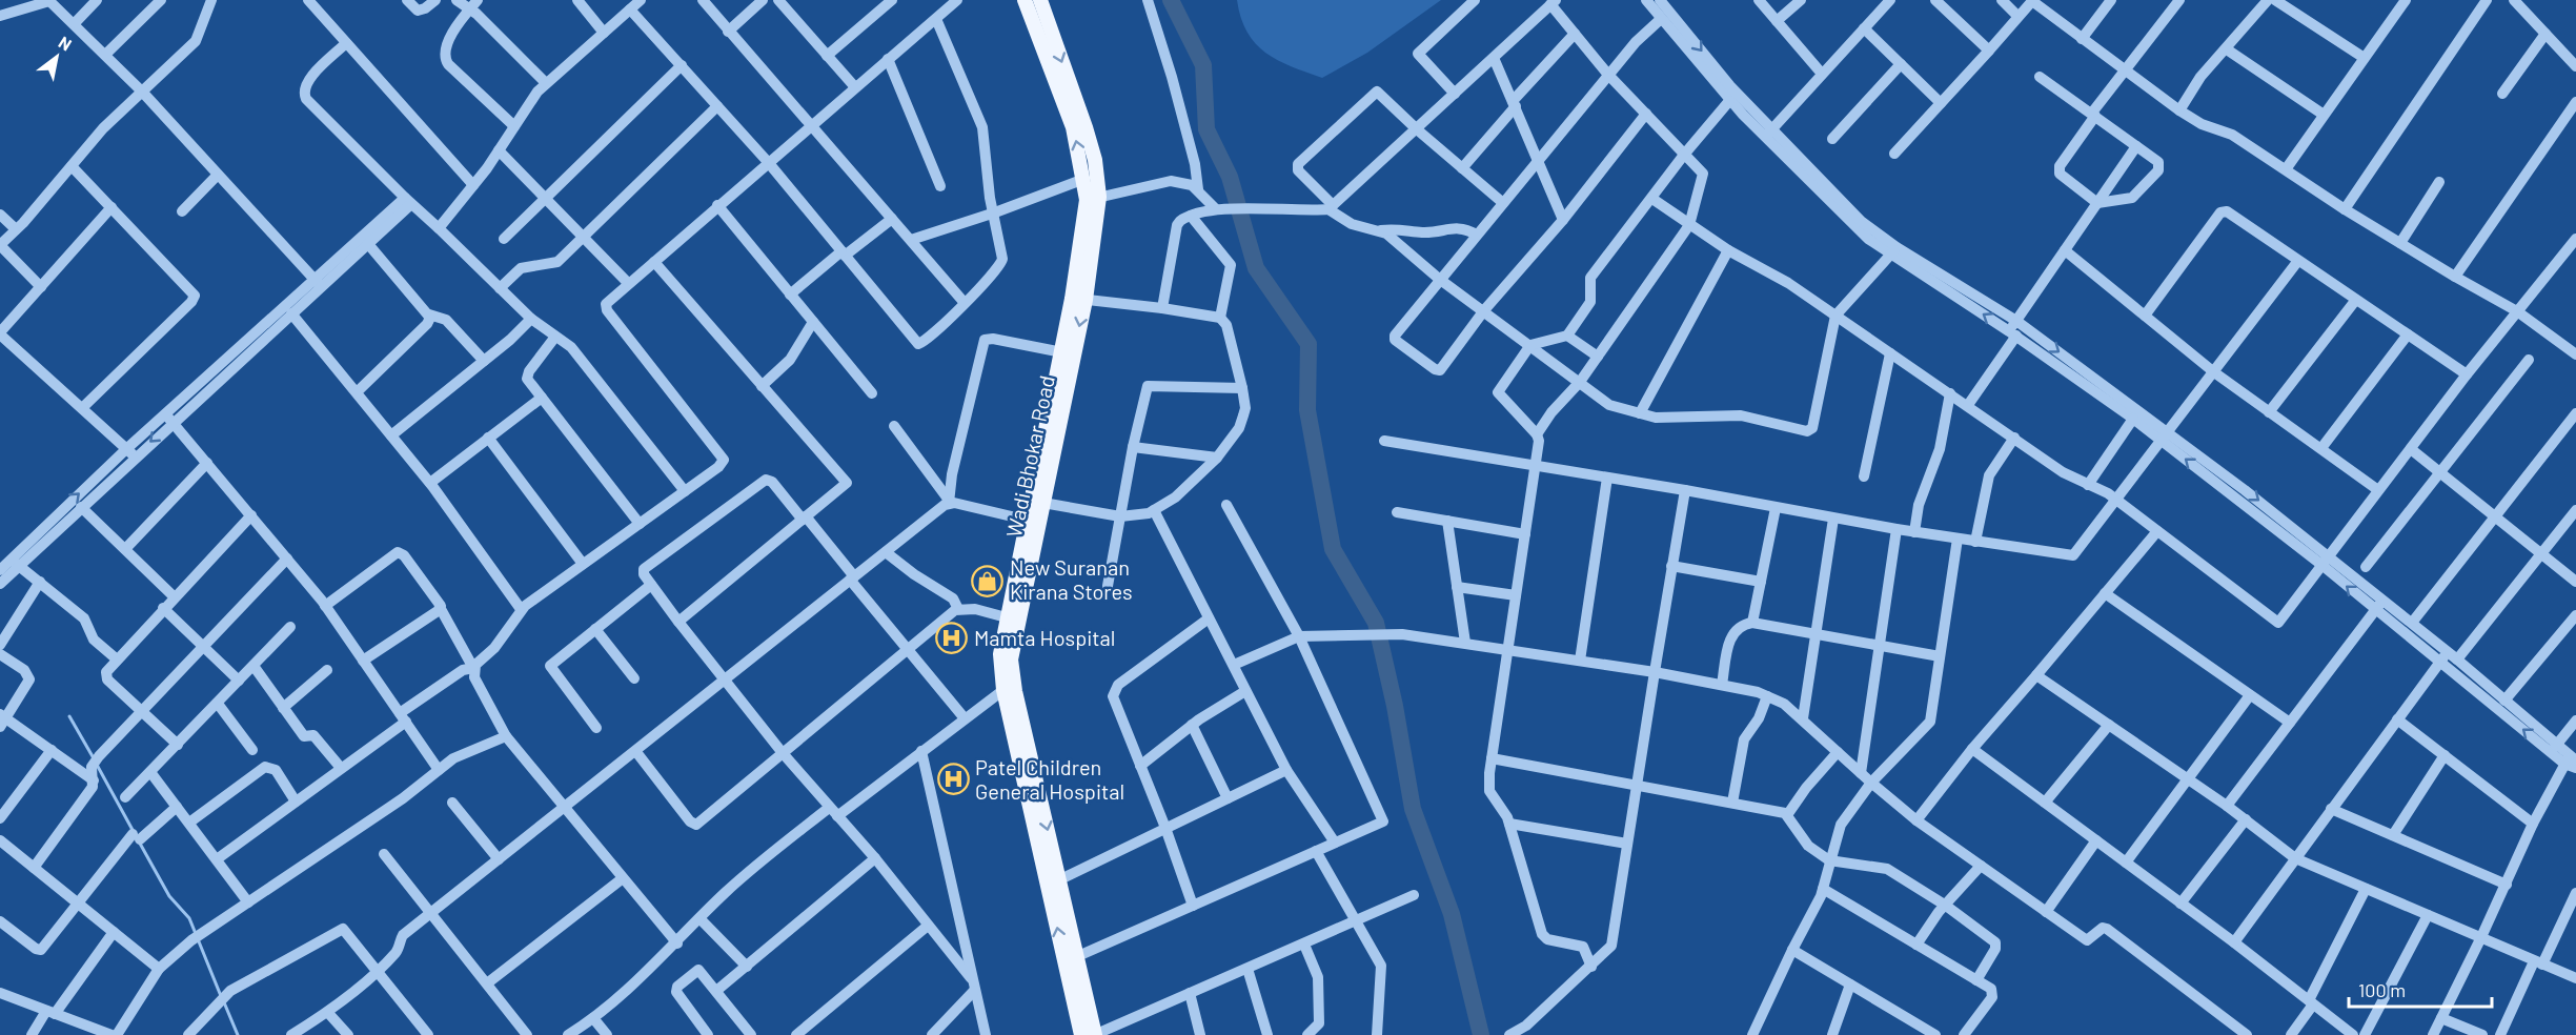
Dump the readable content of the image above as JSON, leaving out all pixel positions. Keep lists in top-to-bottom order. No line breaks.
{"streets":{"main road":["Wadi Bhokar Road"]},"places":{"shop":["New Suranan Kirana Stores"],"hospital":["Mamta Hospital","Patel Children General Hospital"]},"scale_bar":"100 m","north":"top right"}
